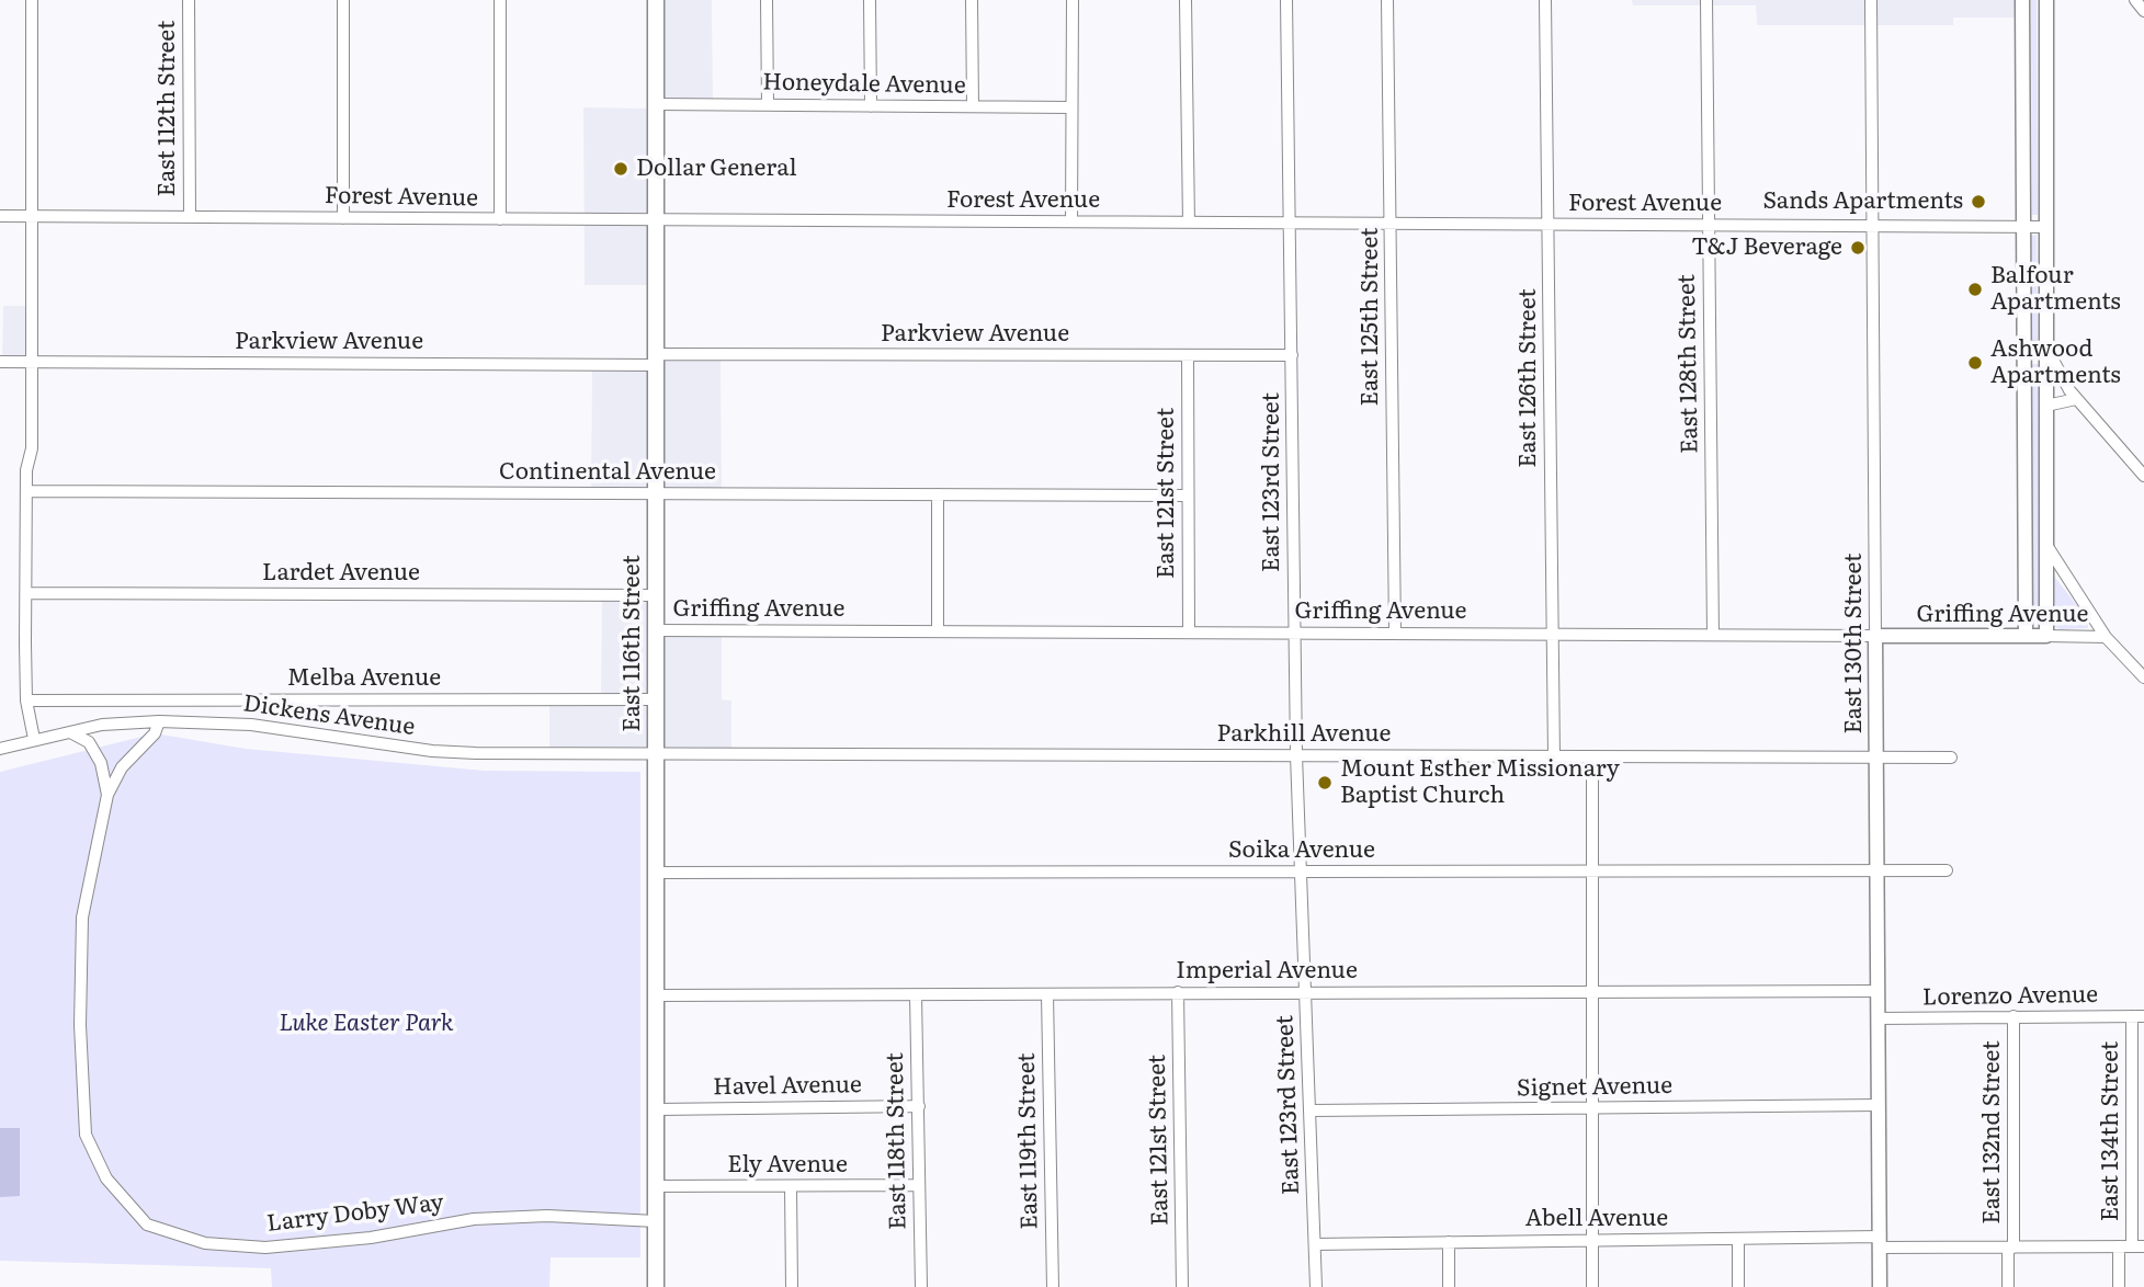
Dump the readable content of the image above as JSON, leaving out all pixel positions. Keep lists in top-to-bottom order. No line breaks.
{"streets":{"main road":["East 116th Street"],"street":["Honeydale Avenue","East 112th Street","Forest Avenue","East 125th Street","Parkview Avenue","East 128th Street","East 126th Street","Continental Avenue","East 123rd Street","East 121st Street","Lardet Avenue","Griffing Avenue","East 130th Street","Melba Avenue","Dickens Avenue","Parkhill Avenue","Soika Avenue","Imperial Avenue","Lorenzo Avenue","Havel Avenue","Signet Avenue","East 134th Street","East 132nd Street","East 118th Street","East 119th Street","Ely Avenue","Larry Doby Way","Abell Avenue"]},"crossings":[["Honeydale Avenue","East 116th Street"],["East 112th Street","Forest Avenue"],["Forest Avenue","East 125th Street"],["Forest Avenue","East 128th Street"],["Forest Avenue","East 126th Street"],["Forest Avenue","East 123rd Street"],["Forest Avenue","East 116th Street"],["Forest Avenue","East 130th Street"],["East 125th Street","Griffing Avenue"],["Parkview Avenue","East 123rd Street"],["Parkview Avenue","East 121st Street"],["Parkview Avenue","East 116th Street"],["East 128th Street","Griffing Avenue"],["East 126th Street","Griffing Avenue"],["East 126th Street","Parkhill Avenue"],["Continental Avenue","East 121st Street"],["Continental Avenue","East 116th Street"],["East 123rd Street","Griffing Avenue"],["East 123rd Street","Parkhill Avenue"],["East 123rd Street","Soika Avenue"],["East 123rd Street","Imperial Avenue"],["East 123rd Street","Signet Avenue"],["East 123rd Street","Abell Avenue"],["East 121st Street","Griffing Avenue"],["East 121st Street","Imperial Avenue"],["Lardet Avenue","East 116th Street"],["Griffing Avenue","East 116th Street"],["Griffing Avenue","East 130th Street"],["East 116th Street","Melba Avenue"],["East 116th Street","Dickens Avenue"],["East 116th Street","Parkhill Avenue"],["East 116th Street","Soika Avenue"],["East 116th Street","Imperial Avenue"],["East 116th Street","Havel Avenue"],["East 116th Street","Ely Avenue"],["East 116th Street","Larry Doby Way"],["East 130th Street","Parkhill Avenue"],["East 130th Street","Soika Avenue"],["East 130th Street","Imperial Avenue"],["East 130th Street","Lorenzo Avenue"],["East 130th Street","Signet Avenue"],["East 130th Street","Abell Avenue"],["Dickens Avenue","Parkhill Avenue"],["Dickens Avenue","Larry Doby Way"],["Imperial Avenue","East 118th Street"],["Imperial Avenue","East 119th Street"],["Lorenzo Avenue","East 134th Street"],["Lorenzo Avenue","East 132nd Street"],["Havel Avenue","East 118th Street"],["East 134th Street","Abell Avenue"],["East 132nd Street","Abell Avenue"],["East 118th Street","Ely Avenue"]],"parks":["Luke Easter Park"],"places":["Dollar General","Sands Apartments","T&J Beverage","Balfour Apartments","Ashwood Apartments","Mount Esther Missionary Baptist Church"]}
